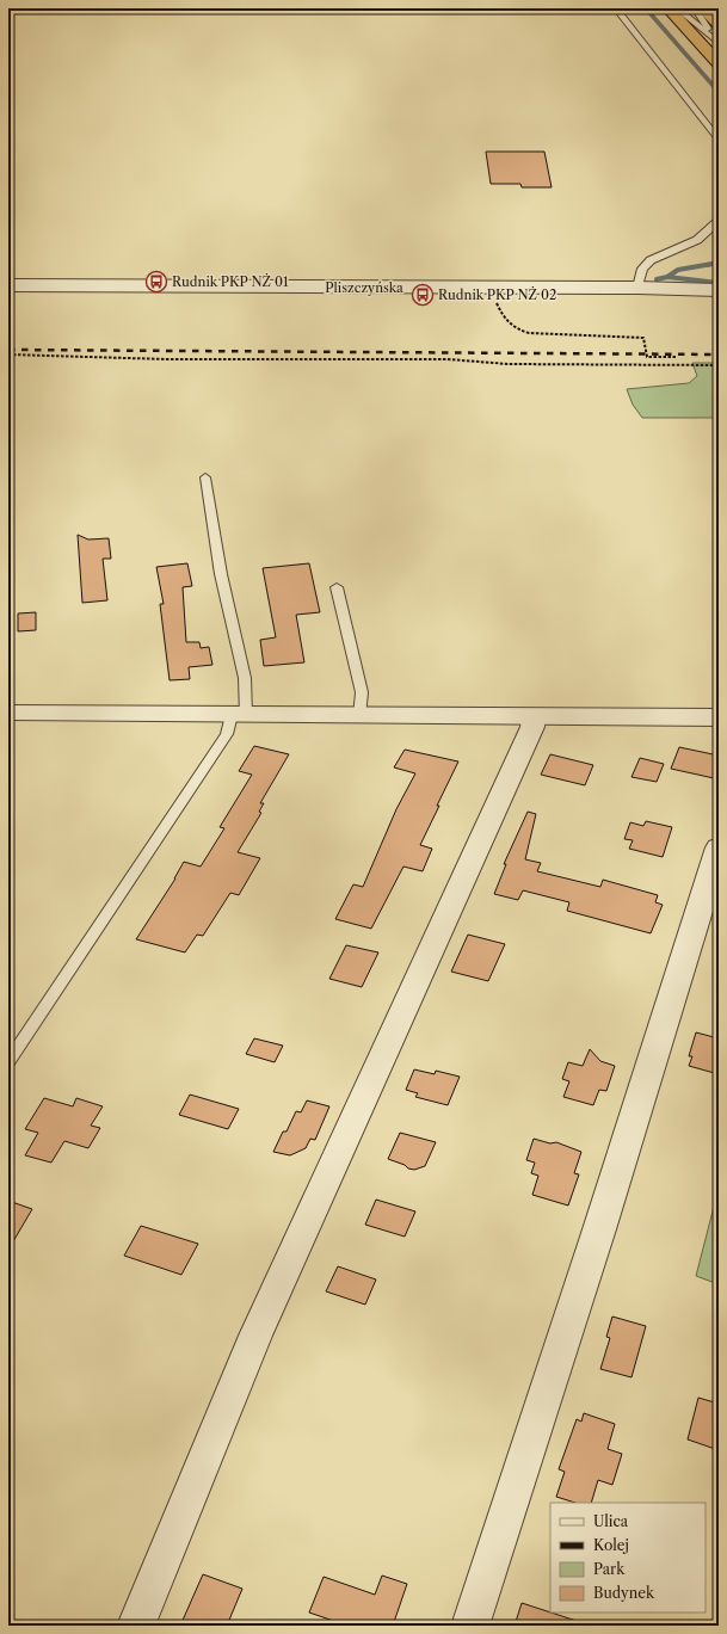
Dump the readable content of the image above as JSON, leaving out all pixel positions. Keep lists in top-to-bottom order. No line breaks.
{"streets":{"street":["Pliszczyńska"]},"places":{"bus stop":["Rudnik PKP NŻ 01","Rudnik PKP NŻ 02"]},"legend":["Ulica","Kolej","Park","Budynek"]}
